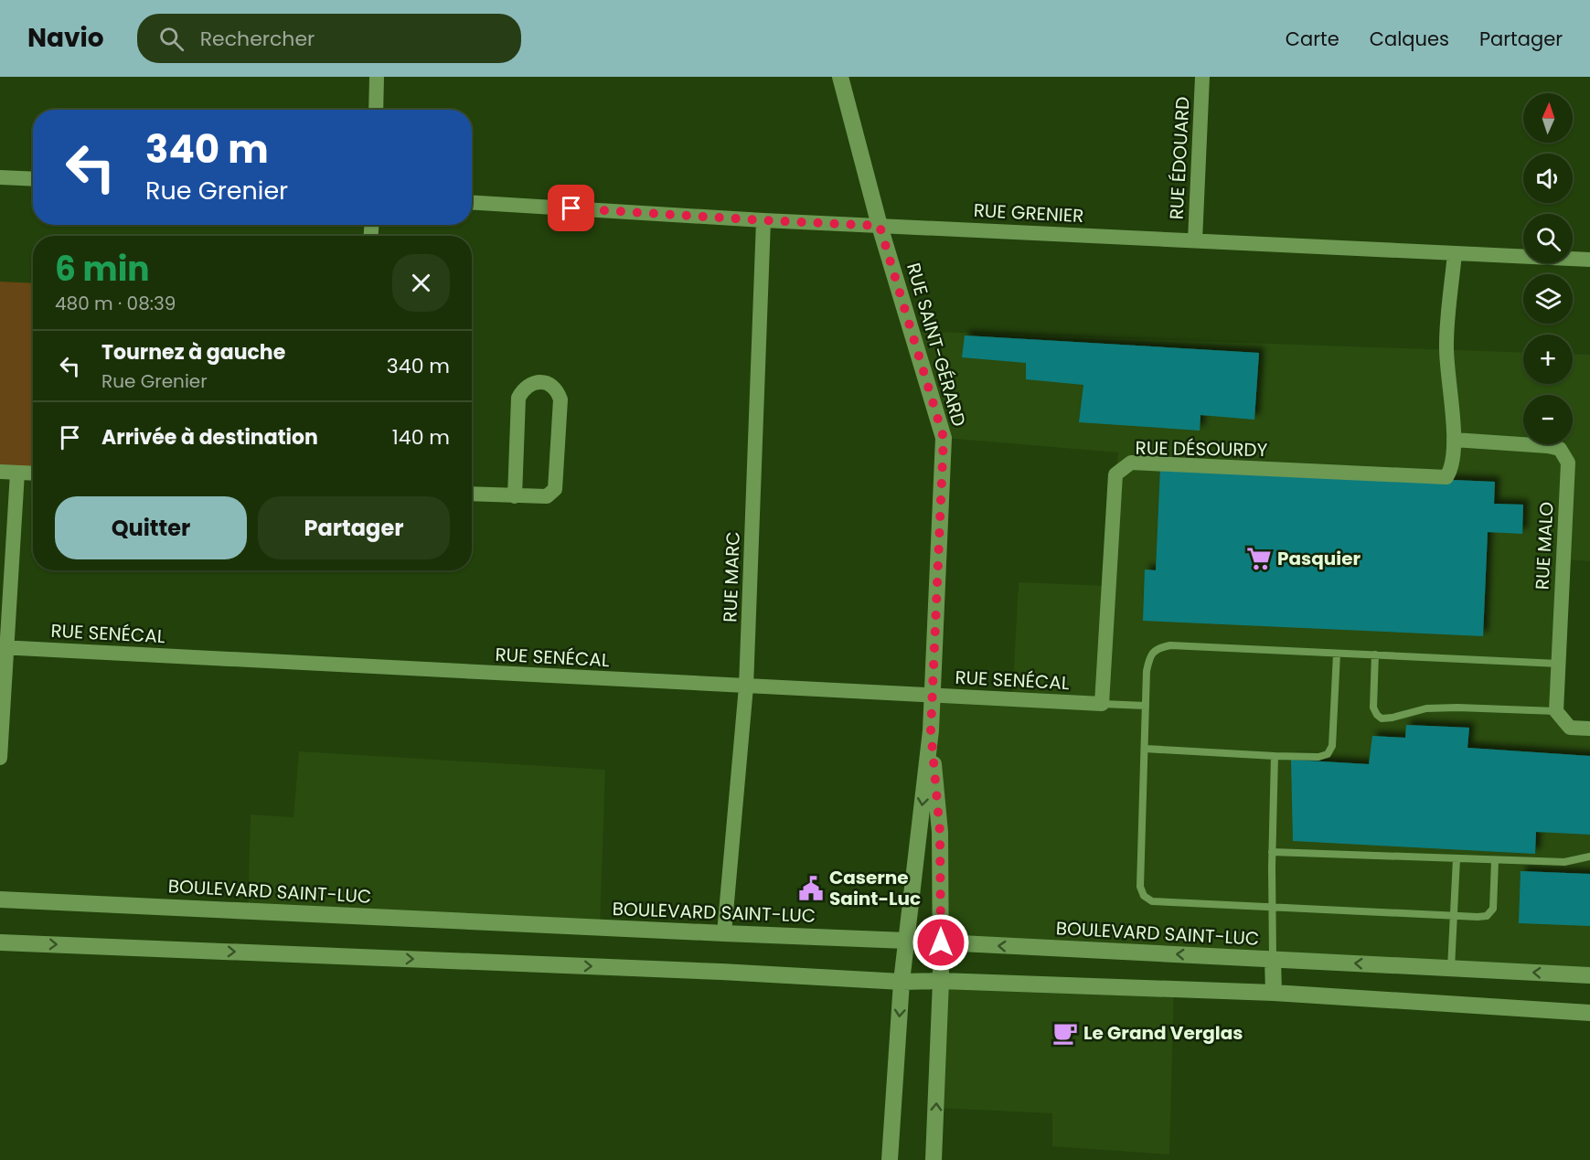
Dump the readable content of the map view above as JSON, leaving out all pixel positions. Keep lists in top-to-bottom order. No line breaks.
{"streets":{"street":["RUE ÉDOUARD","RUE GRENIER","RUE SAINT-GÉRARD","RUE DÉSOURDY","RUE MALO","RUE MARC","RUE SENÉCAL","BOULEVARD SAINT-LUC"]},"crossings":[["RUE ÉDOUARD","RUE GRENIER"],["RUE GRENIER","RUE SAINT-GÉRARD"],["RUE GRENIER","RUE MARC"],["RUE SAINT-GÉRARD","RUE SENÉCAL"],["RUE SAINT-GÉRARD","BOULEVARD SAINT-LUC"],["RUE DÉSOURDY","RUE MALO"],["RUE DÉSOURDY","RUE SENÉCAL"],["RUE MARC","RUE SENÉCAL"],["RUE MARC","BOULEVARD SAINT-LUC"]],"places":{"supermarket":["Pasquier"],"public building":["Caserne Saint-Luc"],"cafe":["Le Grand Verglas"]},"north":"top","page":{"header":"Navio","search":"Rechercher","nav":["Carte","Calques","Partager"],"map_buttons":["+","−"],"turn":["340 m","Rue Grenier"],"heading":["6 min","480 m · 08:39"],"list":[{"name":"Tournez à gauche","note":"Rue Grenier","value":"340 m"},{"name":"Arrivée à destination","value":"140 m"}],"buttons":["Quitter","Partager"]}}
